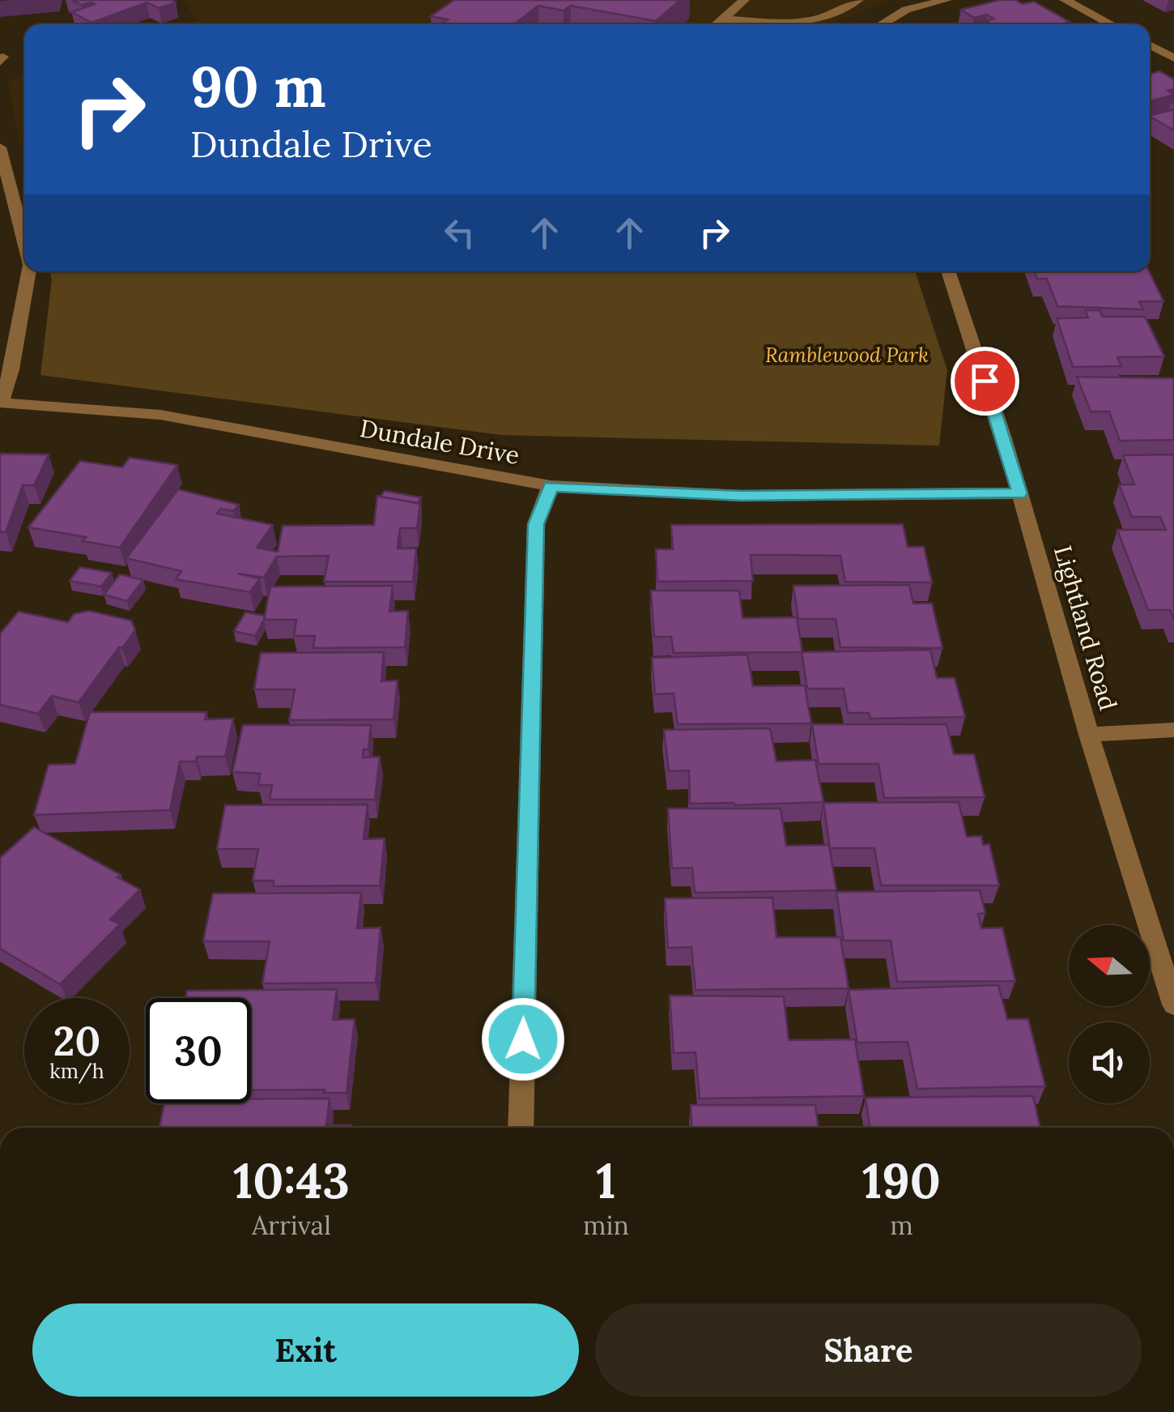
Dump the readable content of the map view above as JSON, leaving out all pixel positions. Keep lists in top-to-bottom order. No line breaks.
{"streets":{"street":["Dundale Drive","Lightland Road"]},"crossings":[["Dundale Drive","Lightland Road"]],"parks":["Ramblewood Park"],"north":"left","page":{"turn":["90 m","Dundale Drive"],"speed":"20 km/h","limit":"30","eta":["10:43","Arrival","1","min","190","m"],"buttons":["Exit","Share"]}}
